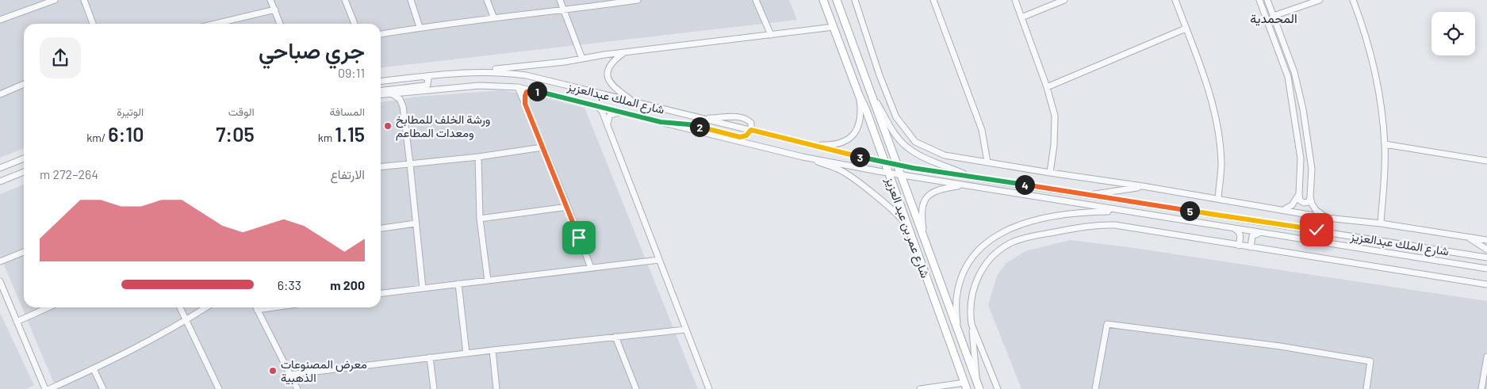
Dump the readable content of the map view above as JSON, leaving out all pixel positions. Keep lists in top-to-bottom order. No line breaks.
{"streets":{"main road":["شارع عمر بن عبد العزيز"],"street":["شارع الملك عبدالعزيز"]},"crossings":[["شارع الملك عبدالعزيز","شارع عمر بن عبد العزيز"]],"districts":["المحمدية"],"places":["ورشة الخلف للمطابخ ومعدات المطاعم","معرض المصنوعات الذهبية"],"page":{"heading":["جري صباحي","09:11"],"pins":["1","2","3","4","5"],"stats":[["المسافة","1.15 km"],["الوقت","7:05"],["الوتيرة","6:10 /km"]],"chart":["الارتفاع","264–272 m"],"list":[{"name":"200 m","note":"6:33"}]}}
